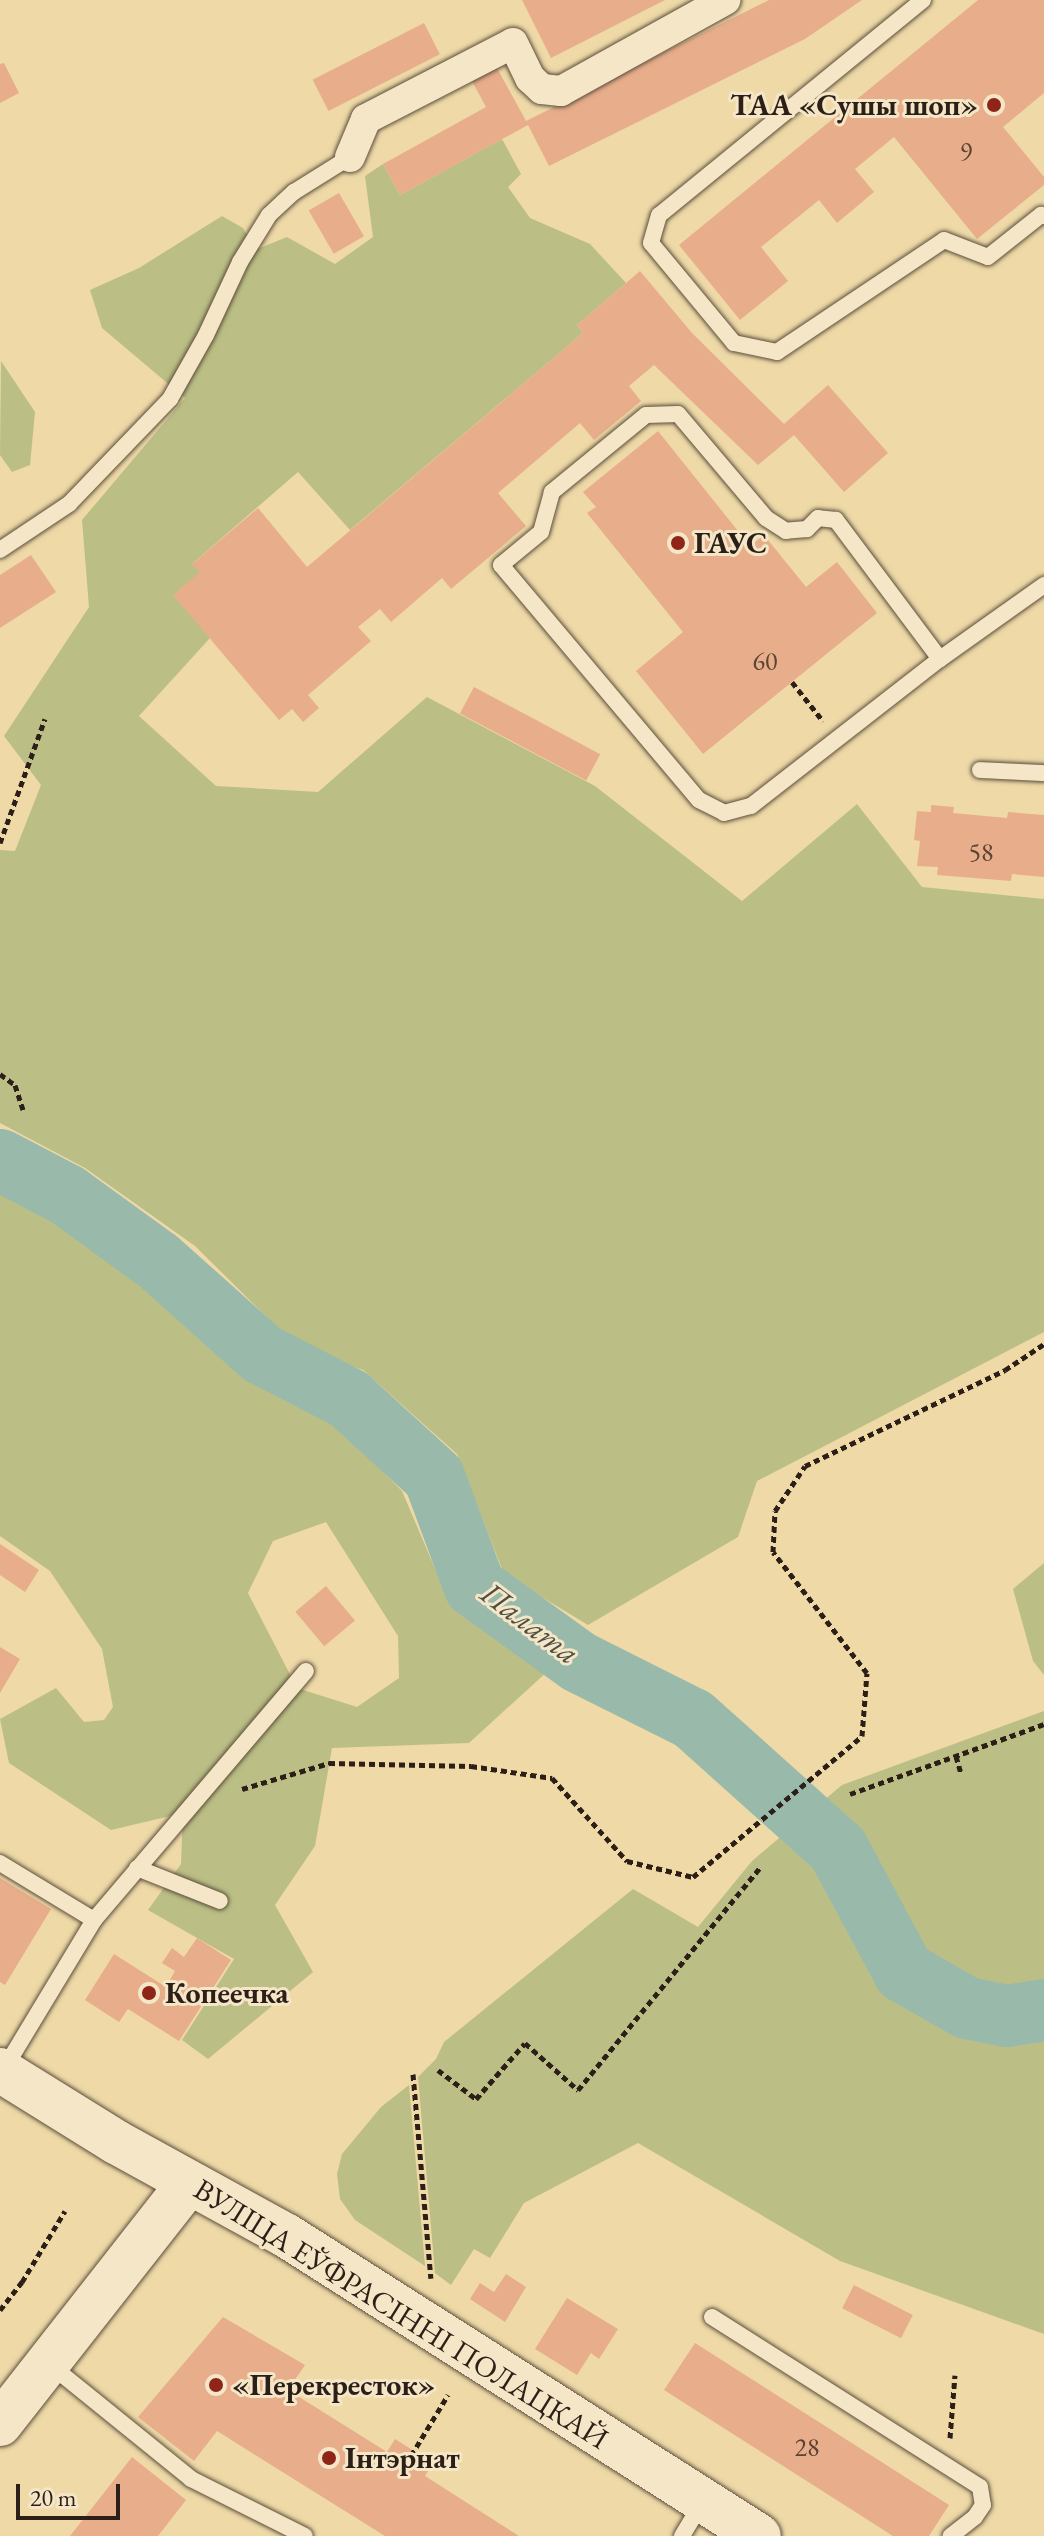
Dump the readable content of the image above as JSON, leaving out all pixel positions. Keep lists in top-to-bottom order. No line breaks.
{"streets":{"main road":["ВУЛІЦА ЕЎФРАСІННІ ПОЛАЦКАЙ"]},"water":["Палата"],"places":["ТАА «Сушы шоп»","ГАУС","Копеечка","«Перекресток»","Інтэрнат"],"house_numbers":["9","60","58","28"],"scale_bar":"20 m"}
